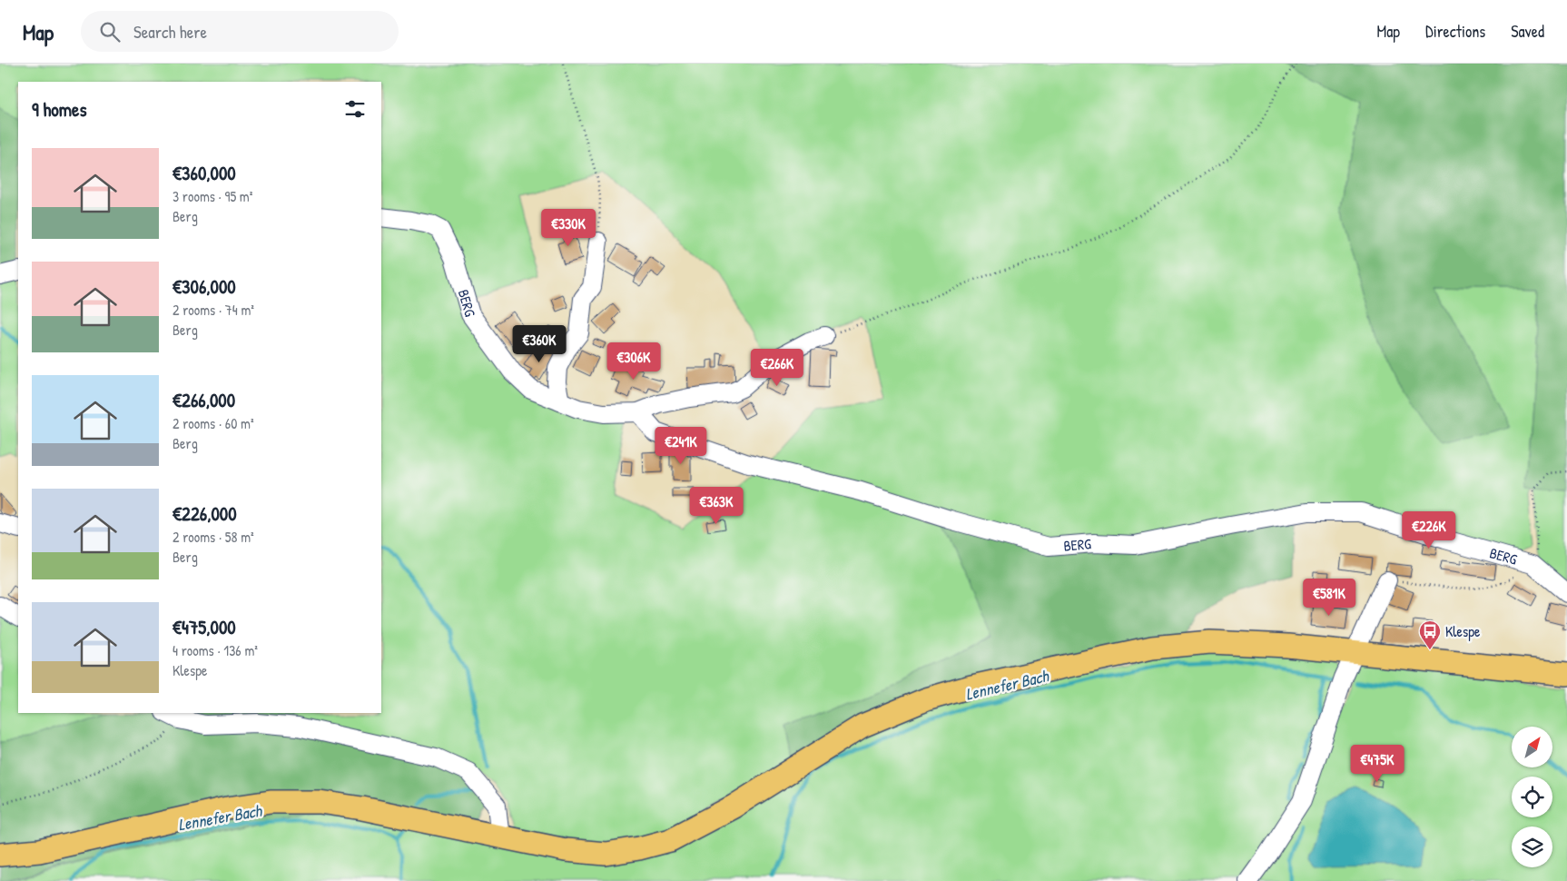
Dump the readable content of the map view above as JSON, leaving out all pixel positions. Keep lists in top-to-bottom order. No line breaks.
{"streets":{"street":["BERG"]},"water":["Lennefer Bach"],"places":{"bus stop":["Klespe"]},"north":"top right","page":{"header":"Map","search":"Search here","nav":["Map","Directions","Saved"],"heading":"9 homes","list":[{"name":"€360,000","note":"3 rooms · 95 m² · Berg"},{"name":"€306,000","note":"2 rooms · 74 m² · Berg"},{"name":"€266,000","note":"2 rooms · 60 m² · Berg"},{"name":"€226,000","note":"2 rooms · 58 m² · Berg"},{"name":"€475,000","note":"4 rooms · 136 m² · Klespe"}],"price":["€330K","€360K","€306K","€266K","€241K","€363K","€226K","€581K","€475K"]}}
